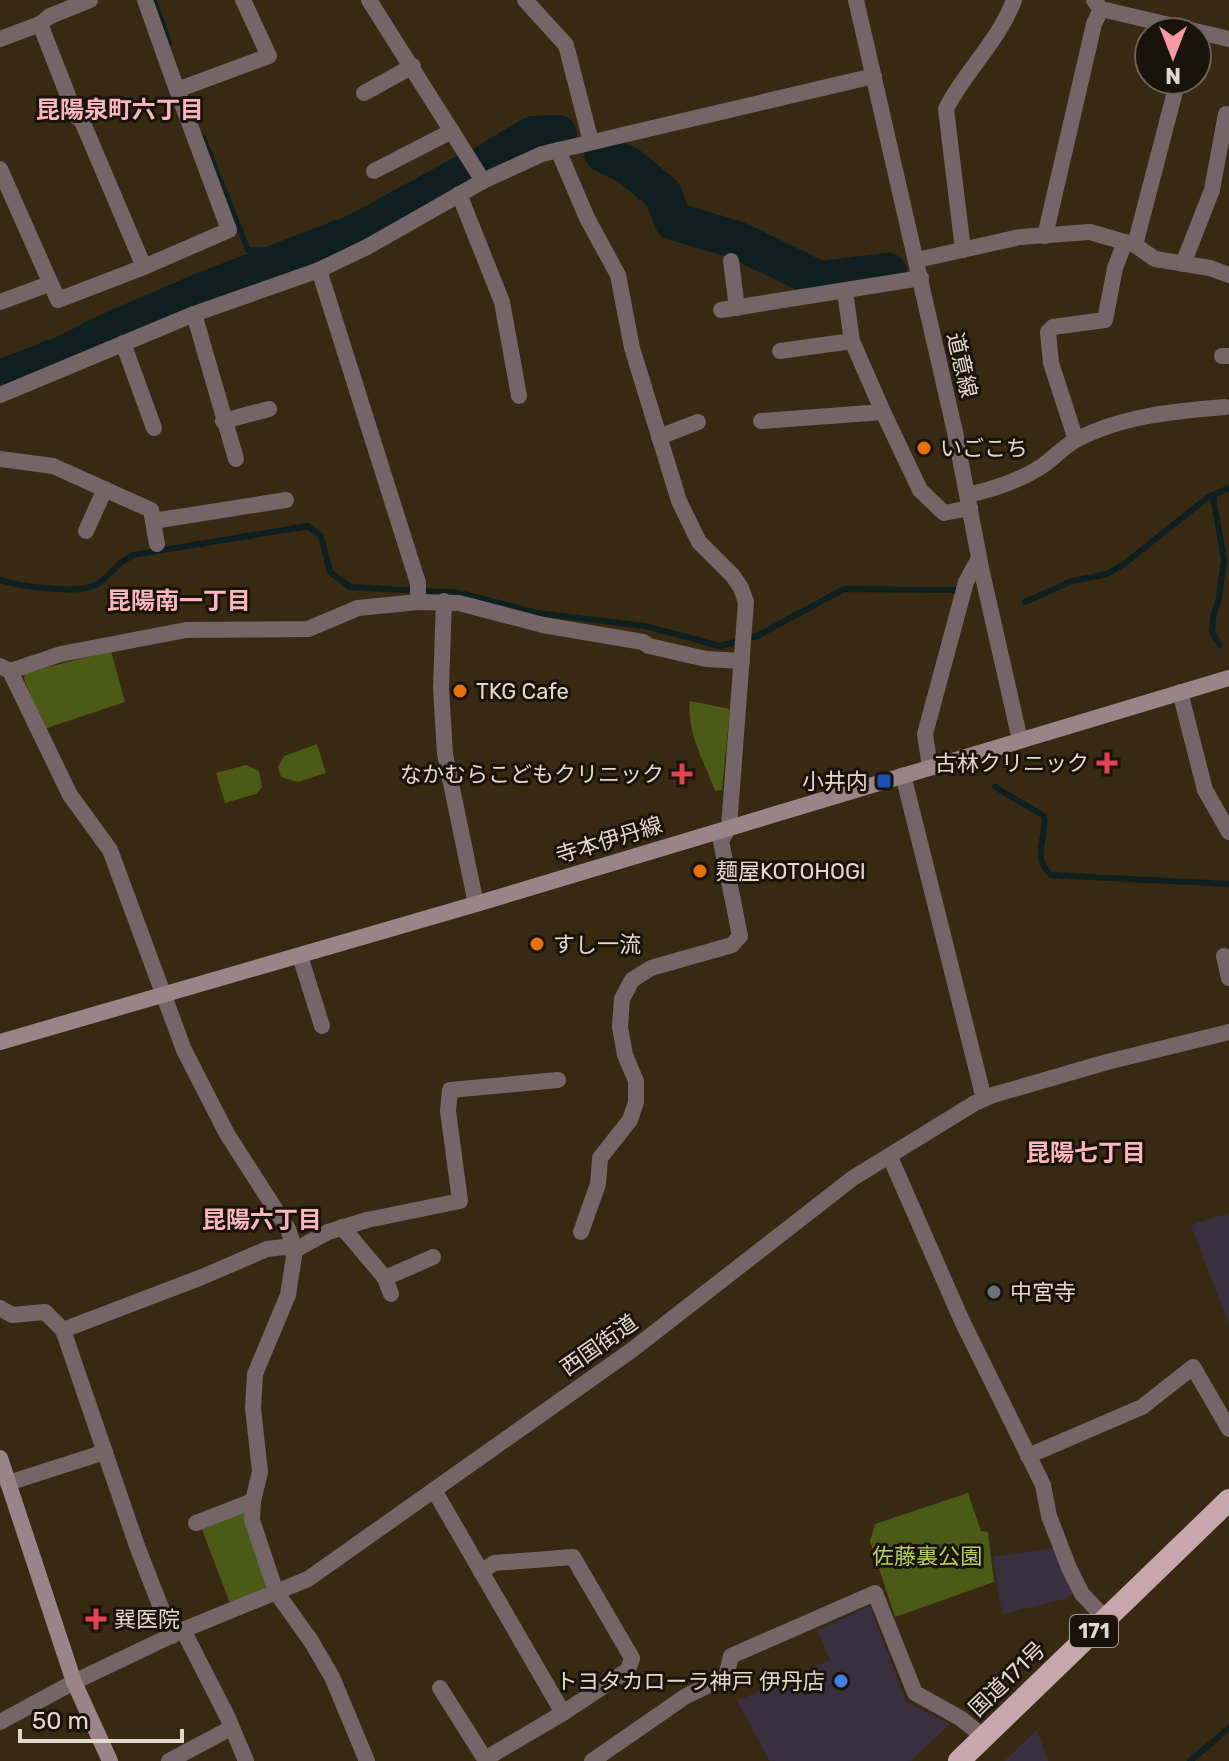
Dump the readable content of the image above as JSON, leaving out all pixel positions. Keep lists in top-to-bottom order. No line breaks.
{"streets":{"highway":["171","国道171号"],"main road":["寺本伊丹線"],"street":["道意線","西国街道"]},"crossings":[["道意線","寺本伊丹線"]],"districts":["昆陽泉町六丁目","昆陽南一丁目","昆陽七丁目","昆陽六丁目"],"parks":["佐藤裏公園"],"places":{"other":["いごこち","TKG Cafe","麺屋KOTOHOGI","すし一流","中宮寺","トヨタカローラ神戸 伊丹店"],"health":["古林クリニック","なかむらこどもクリニック","巽医院"],"transit":["小井内"]},"scale_bar":"50 m","north":"bottom"}
